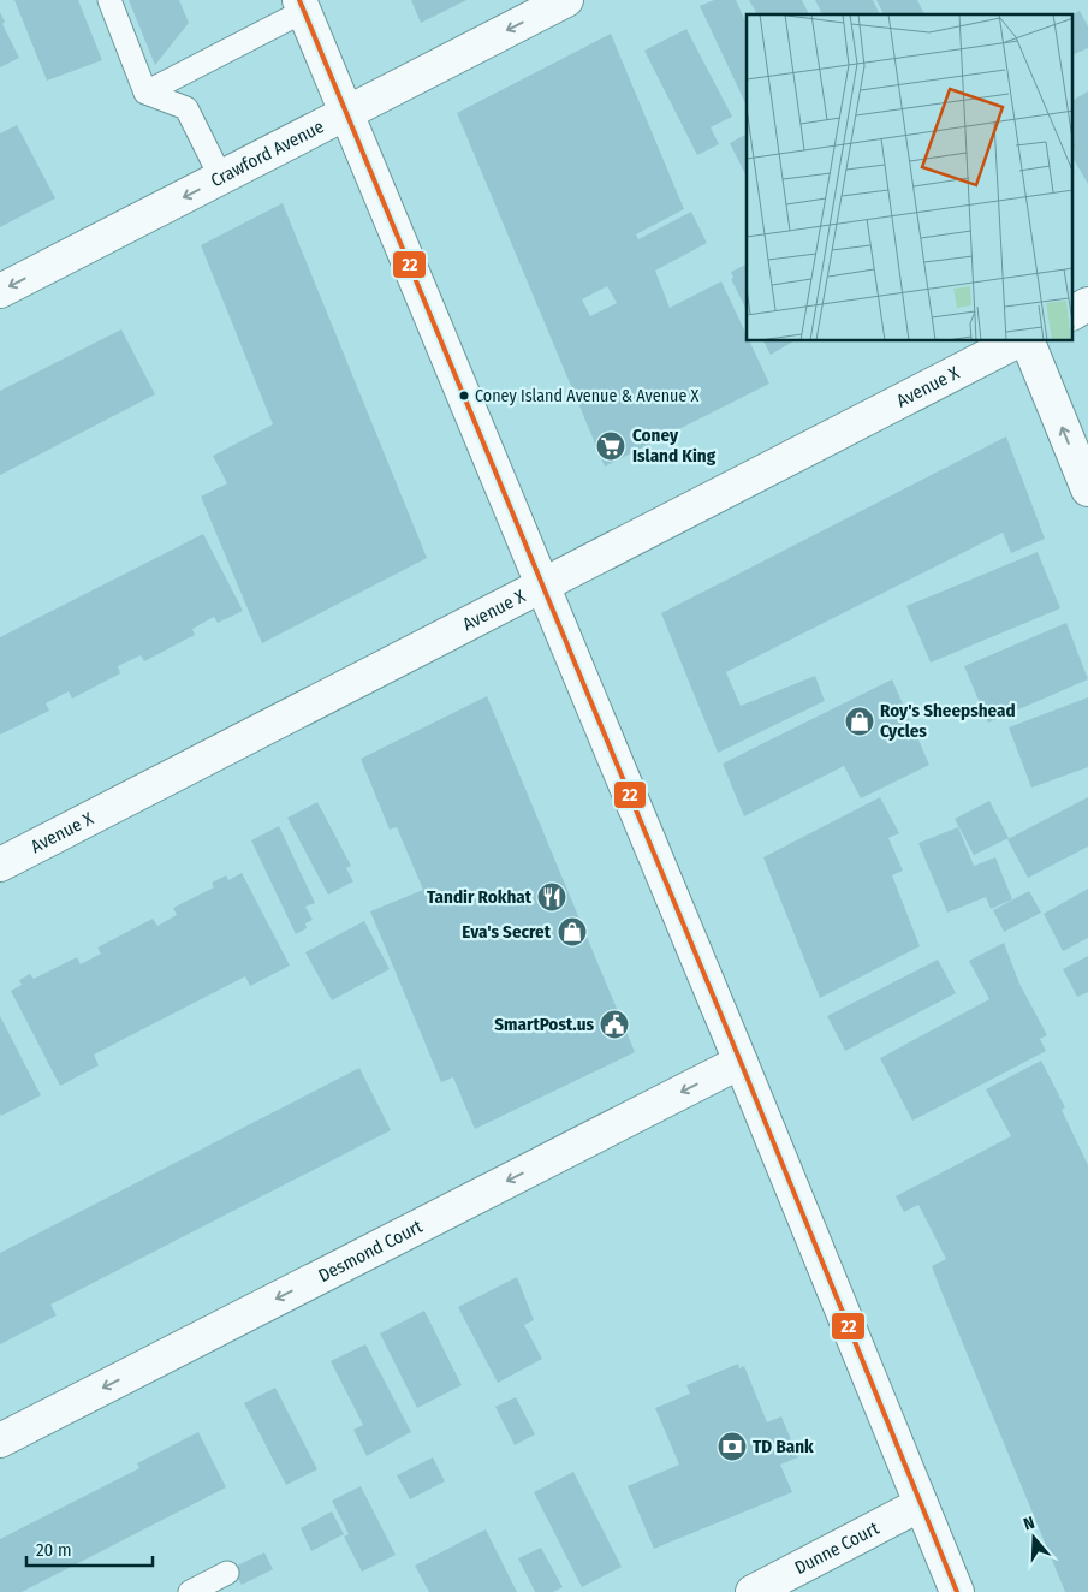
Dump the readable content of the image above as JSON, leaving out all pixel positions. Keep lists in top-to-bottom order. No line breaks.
{"streets":{"street":["Crawford Avenue","Avenue X","Desmond Court","Dunne Court"]},"one_way":["Crawford Avenue","Desmond Court"],"places":{"other":["Coney Island Avenue & Avenue X"],"supermarket":["Coney Island King"],"shop":["Roy's Sheepshead Cycles","Eva's Secret"],"restaurant":["Tandir Rokhat"],"public building":["SmartPost.us"],"bank":["TD Bank"]},"lines":["transit line 22"],"scale_bar":"20 m","north":"top"}
